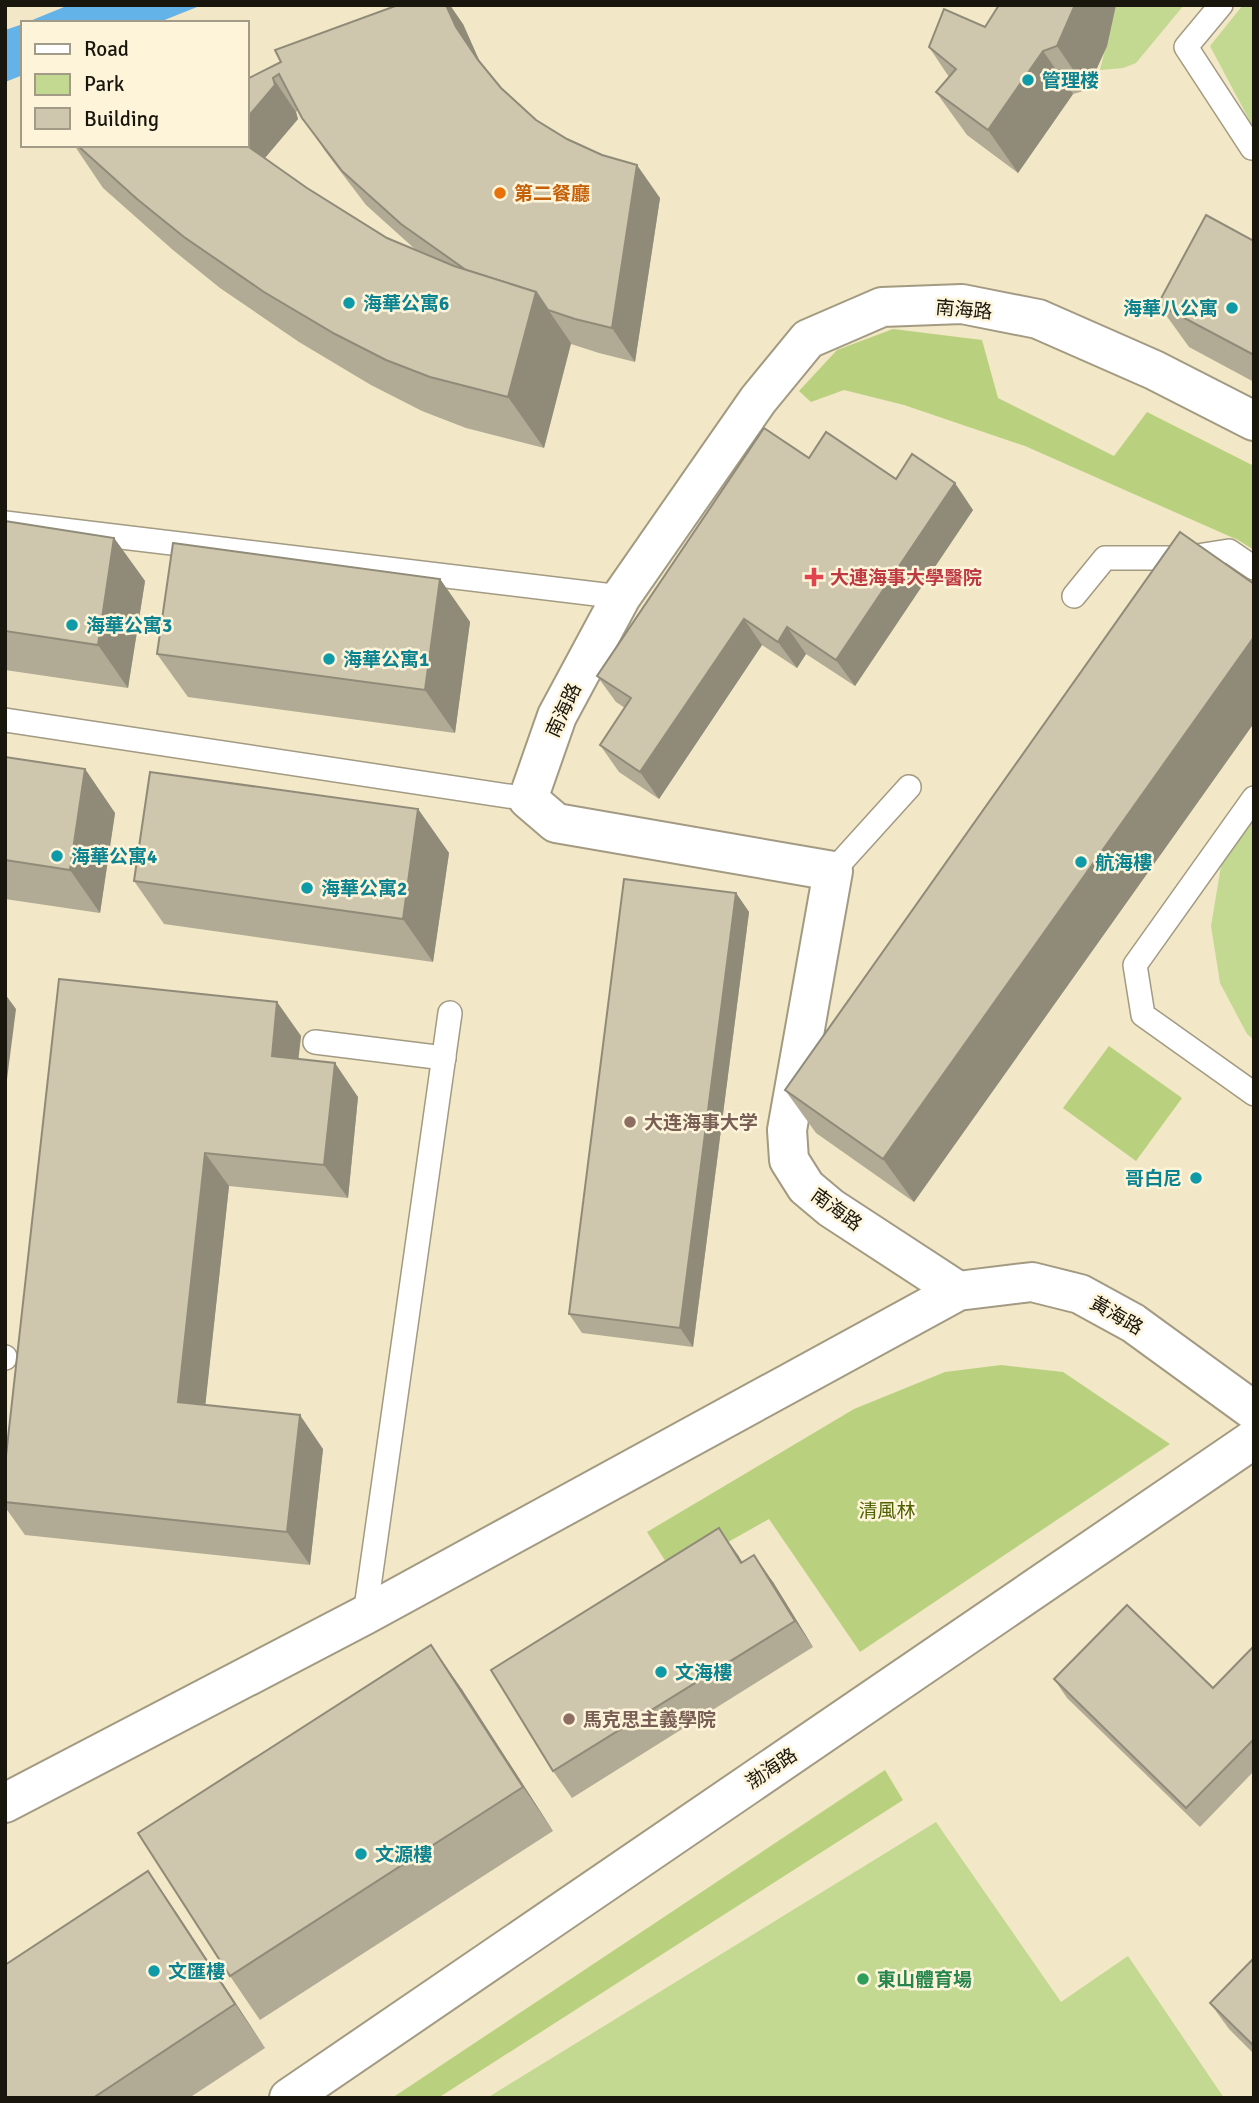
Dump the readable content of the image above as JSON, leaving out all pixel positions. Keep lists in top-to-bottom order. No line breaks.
{"streets":{"street":["南海路","黃海路","渤海路"]},"crossings":[["南海路","黃海路"]],"parks":["清風林"],"places":{"other":["管理楼","第二餐廳","海華公寓6","海華八公寓","海華公寓3","海華公寓1","海華公寓4","航海樓","海華公寓2","大连海事大学","哥白尼","文海樓","馬克思主義學院","文源樓","文匯樓","東山體育場"],"health":["大連海事大學醫院"]},"legend":["Road","Park","Building"]}
